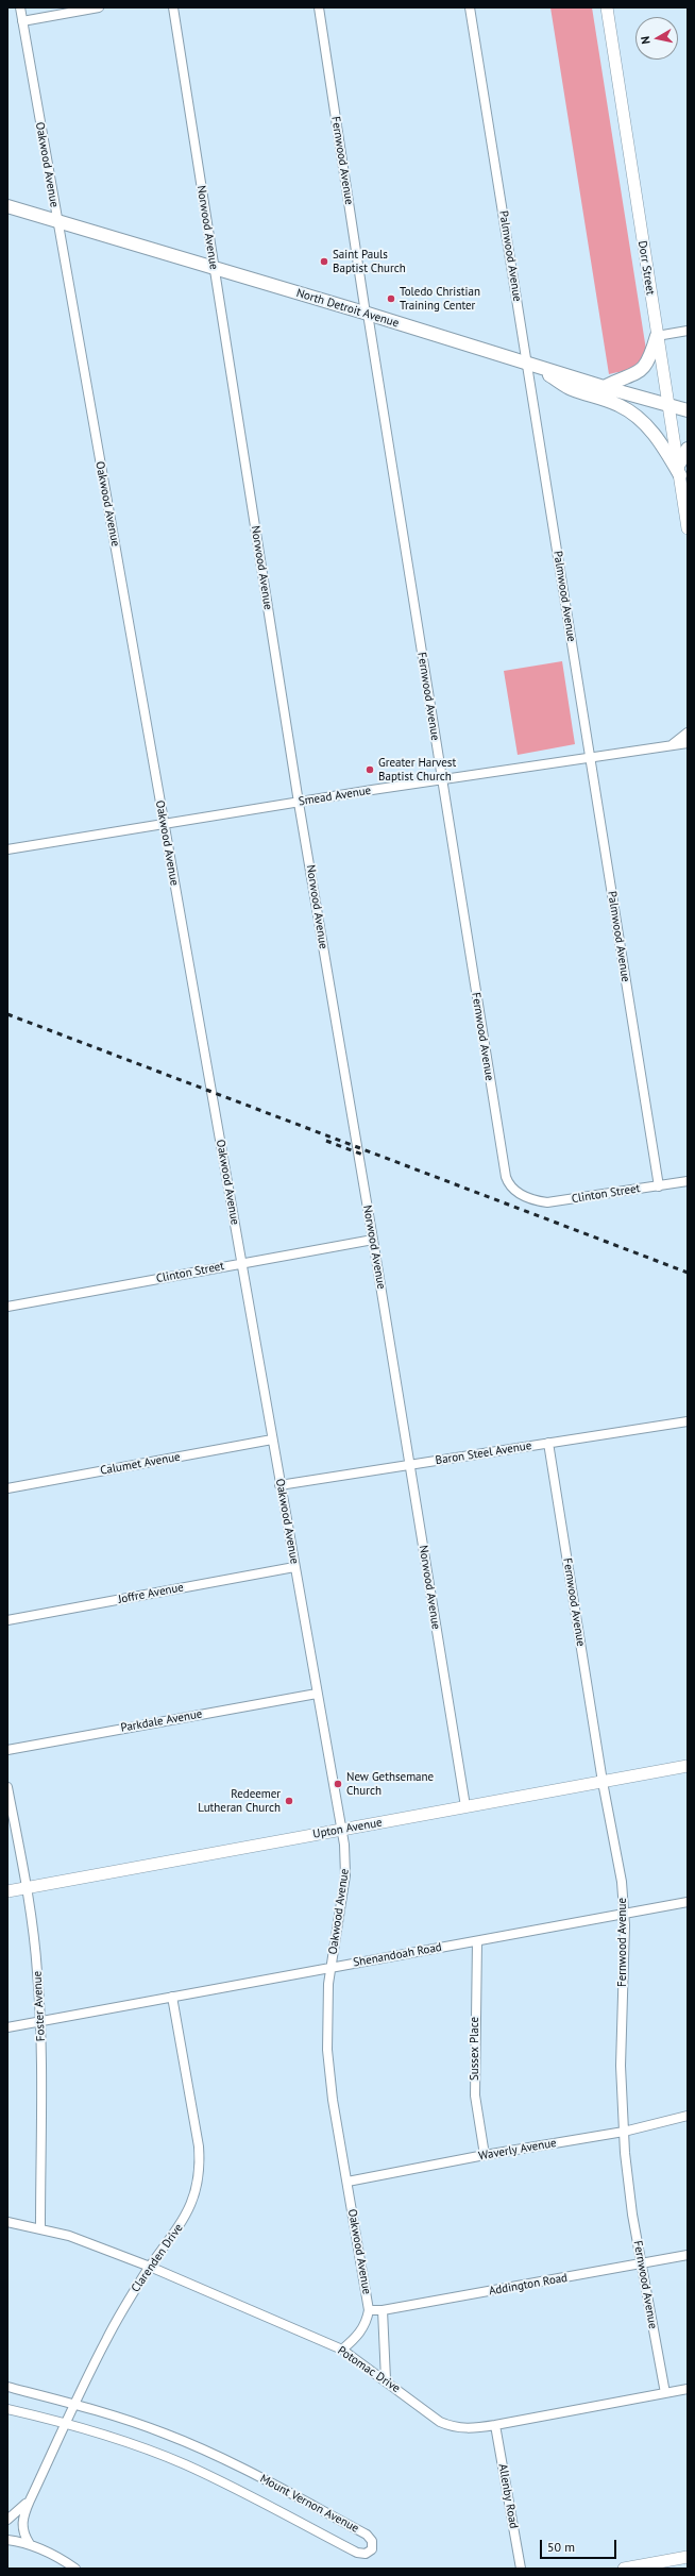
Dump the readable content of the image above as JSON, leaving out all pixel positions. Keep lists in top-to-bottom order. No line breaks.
{"streets":{"main road":["North Detroit Avenue"],"street":["Fernwood Avenue","Oakwood Avenue","Norwood Avenue","Palmwood Avenue","Dorr Street","Smead Avenue","Clinton Street","Baron Steel Avenue","Calumet Avenue","Joffre Avenue","Parkdale Avenue","Upton Avenue","Shenandoah Road","Foster Avenue","Sussex Place","Waverly Avenue","Clarenden Drive","Addington Road","Potomac Drive","Allenby Road","Mount Vernon Avenue"]},"crossings":[["Fernwood Avenue","North Detroit Avenue"],["Fernwood Avenue","Smead Avenue"],["Fernwood Avenue","Clinton Street"],["Fernwood Avenue","Baron Steel Avenue"],["Fernwood Avenue","Upton Avenue"],["Fernwood Avenue","Shenandoah Road"],["Fernwood Avenue","Waverly Avenue"],["Fernwood Avenue","Addington Road"],["Fernwood Avenue","Potomac Drive"],["Oakwood Avenue","North Detroit Avenue"],["Oakwood Avenue","Smead Avenue"],["Oakwood Avenue","Clinton Street"],["Oakwood Avenue","Baron Steel Avenue"],["Oakwood Avenue","Calumet Avenue"],["Oakwood Avenue","Joffre Avenue"],["Oakwood Avenue","Parkdale Avenue"],["Oakwood Avenue","Upton Avenue"],["Oakwood Avenue","Shenandoah Road"],["Oakwood Avenue","Waverly Avenue"],["Oakwood Avenue","Addington Road"],["Oakwood Avenue","Potomac Drive"],["Norwood Avenue","North Detroit Avenue"],["Norwood Avenue","Smead Avenue"],["Norwood Avenue","Clinton Street"],["Norwood Avenue","Baron Steel Avenue"],["Norwood Avenue","Upton Avenue"],["Palmwood Avenue","North Detroit Avenue"],["Palmwood Avenue","Smead Avenue"],["Palmwood Avenue","Clinton Street"],["Dorr Street","North Detroit Avenue"],["Upton Avenue","Foster Avenue"],["Shenandoah Road","Foster Avenue"],["Shenandoah Road","Sussex Place"],["Shenandoah Road","Clarenden Drive"],["Foster Avenue","Potomac Drive"],["Sussex Place","Waverly Avenue"],["Clarenden Drive","Potomac Drive"],["Clarenden Drive","Mount Vernon Avenue"],["Potomac Drive","Allenby Road"]],"places":["Saint Pauls Baptist Church","Toledo Christian Training Center","Greater Harvest Baptist Church","New Gethsemane Church","Redeemer Lutheran Church"],"scale_bar":"50 m","north":"left"}
